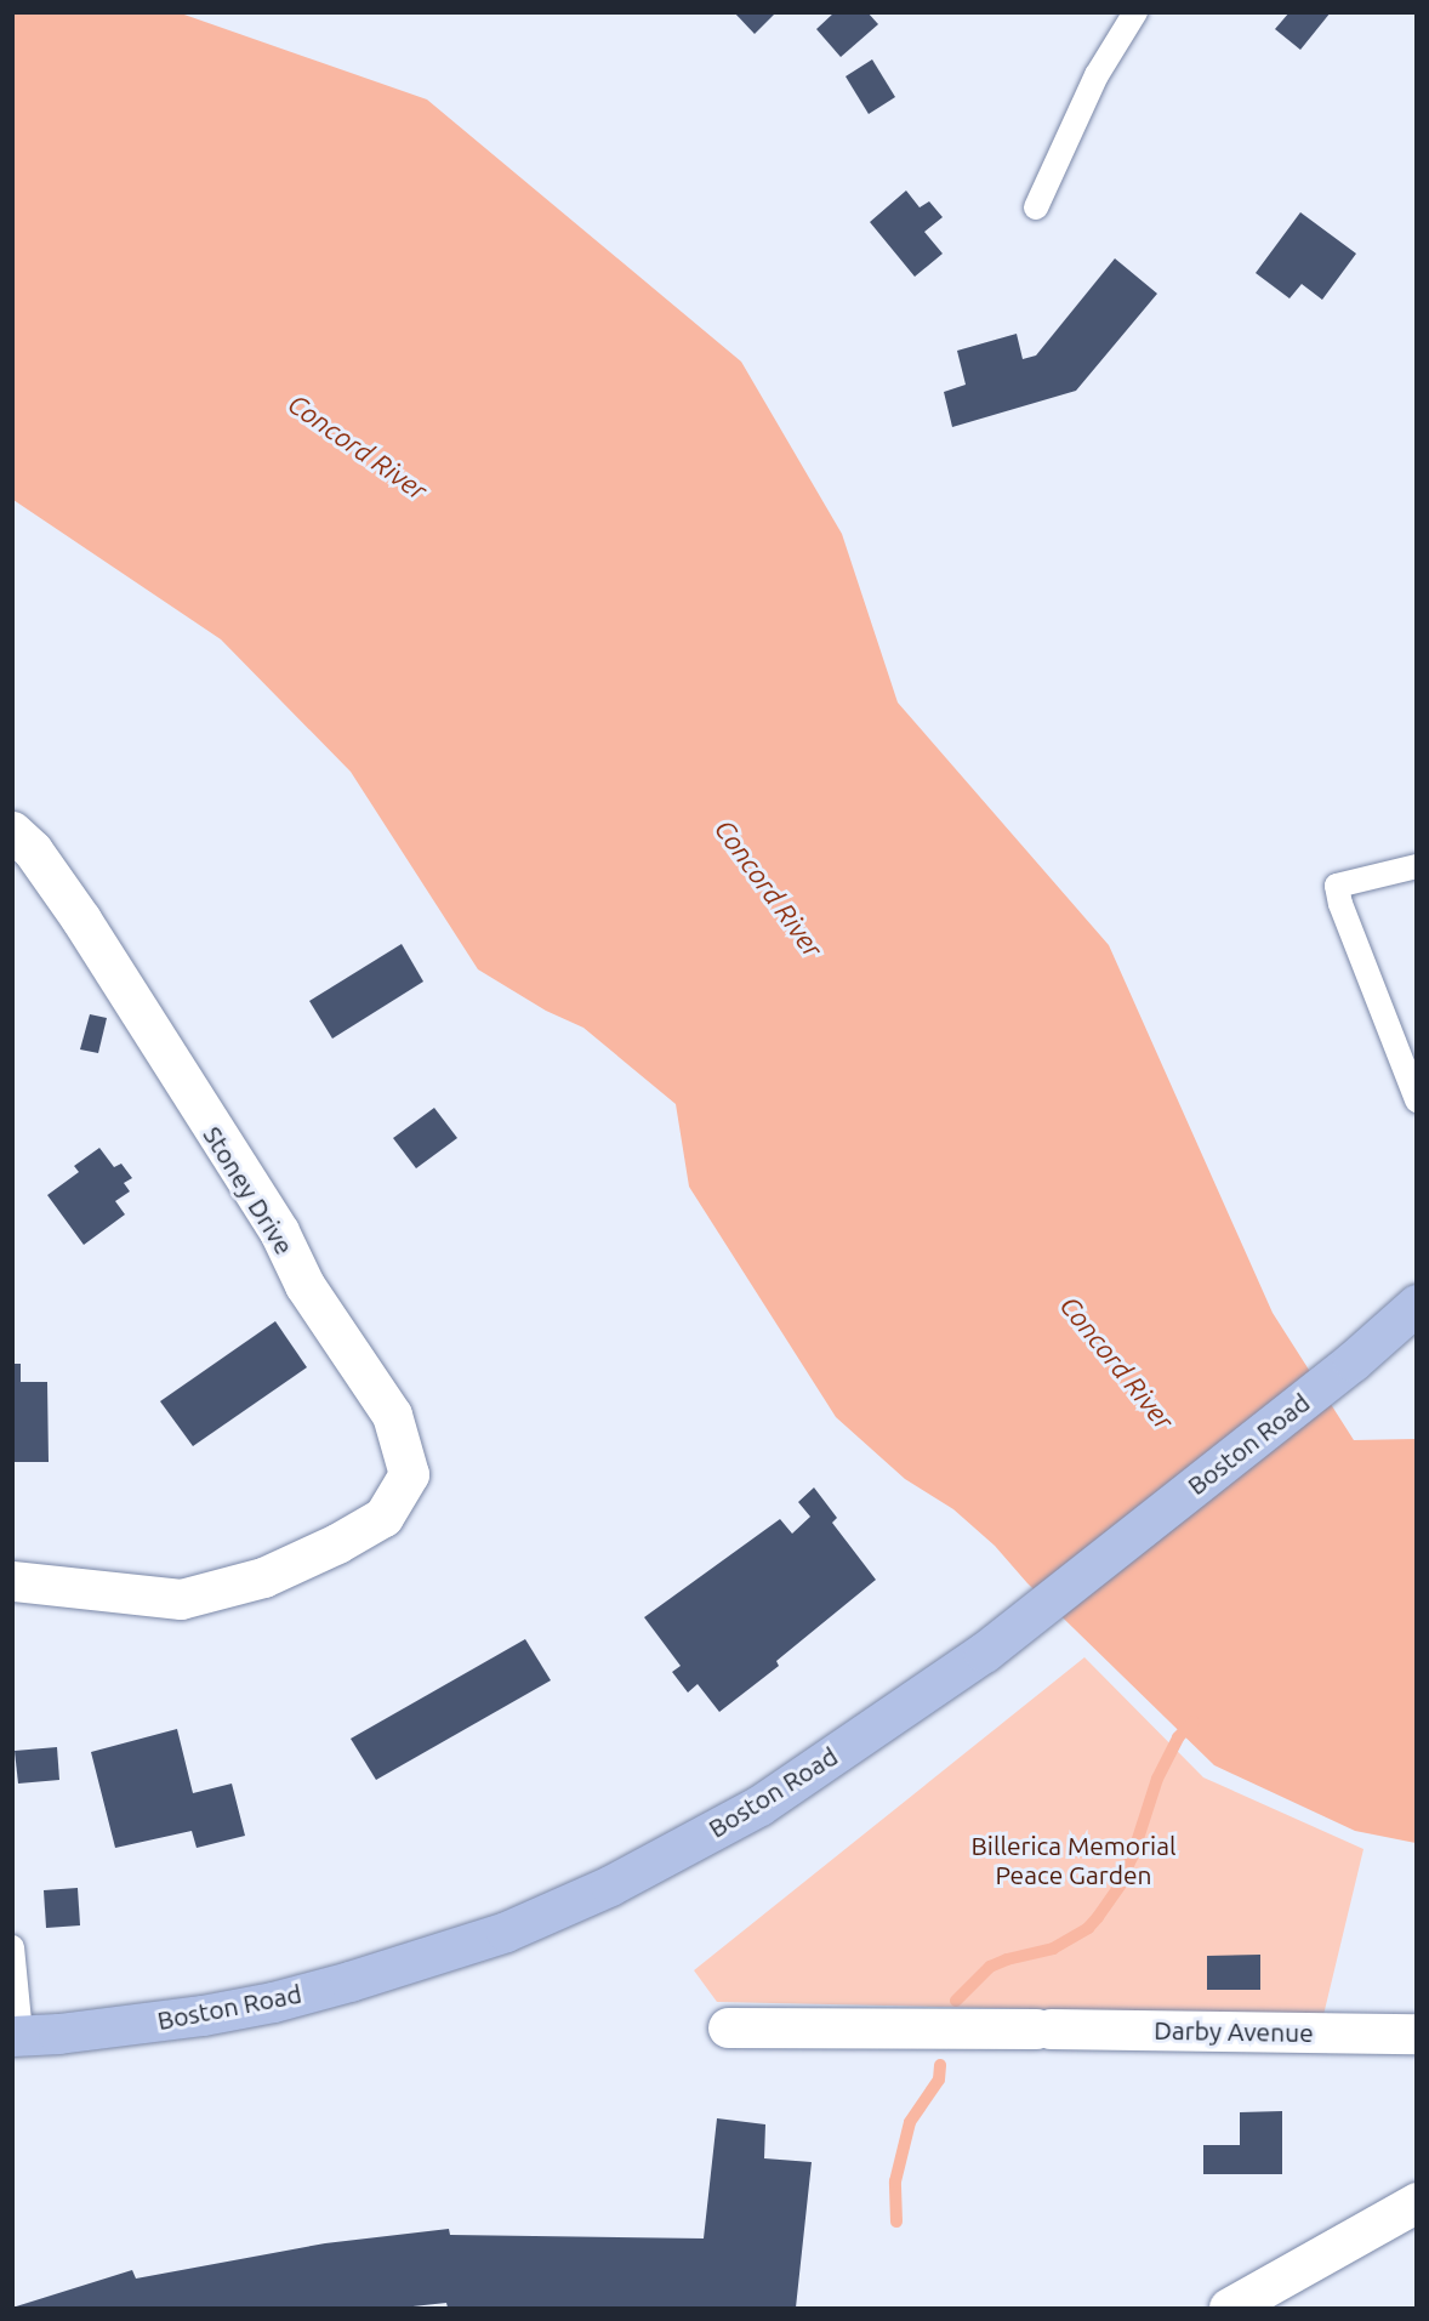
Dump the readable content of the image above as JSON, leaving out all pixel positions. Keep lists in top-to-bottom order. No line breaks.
{"streets":{"main road":["Boston Road"],"street":["Stoney Drive","Darby Avenue"]},"water":["Concord River"],"parks":["Billerica Memorial Peace Garden"]}
